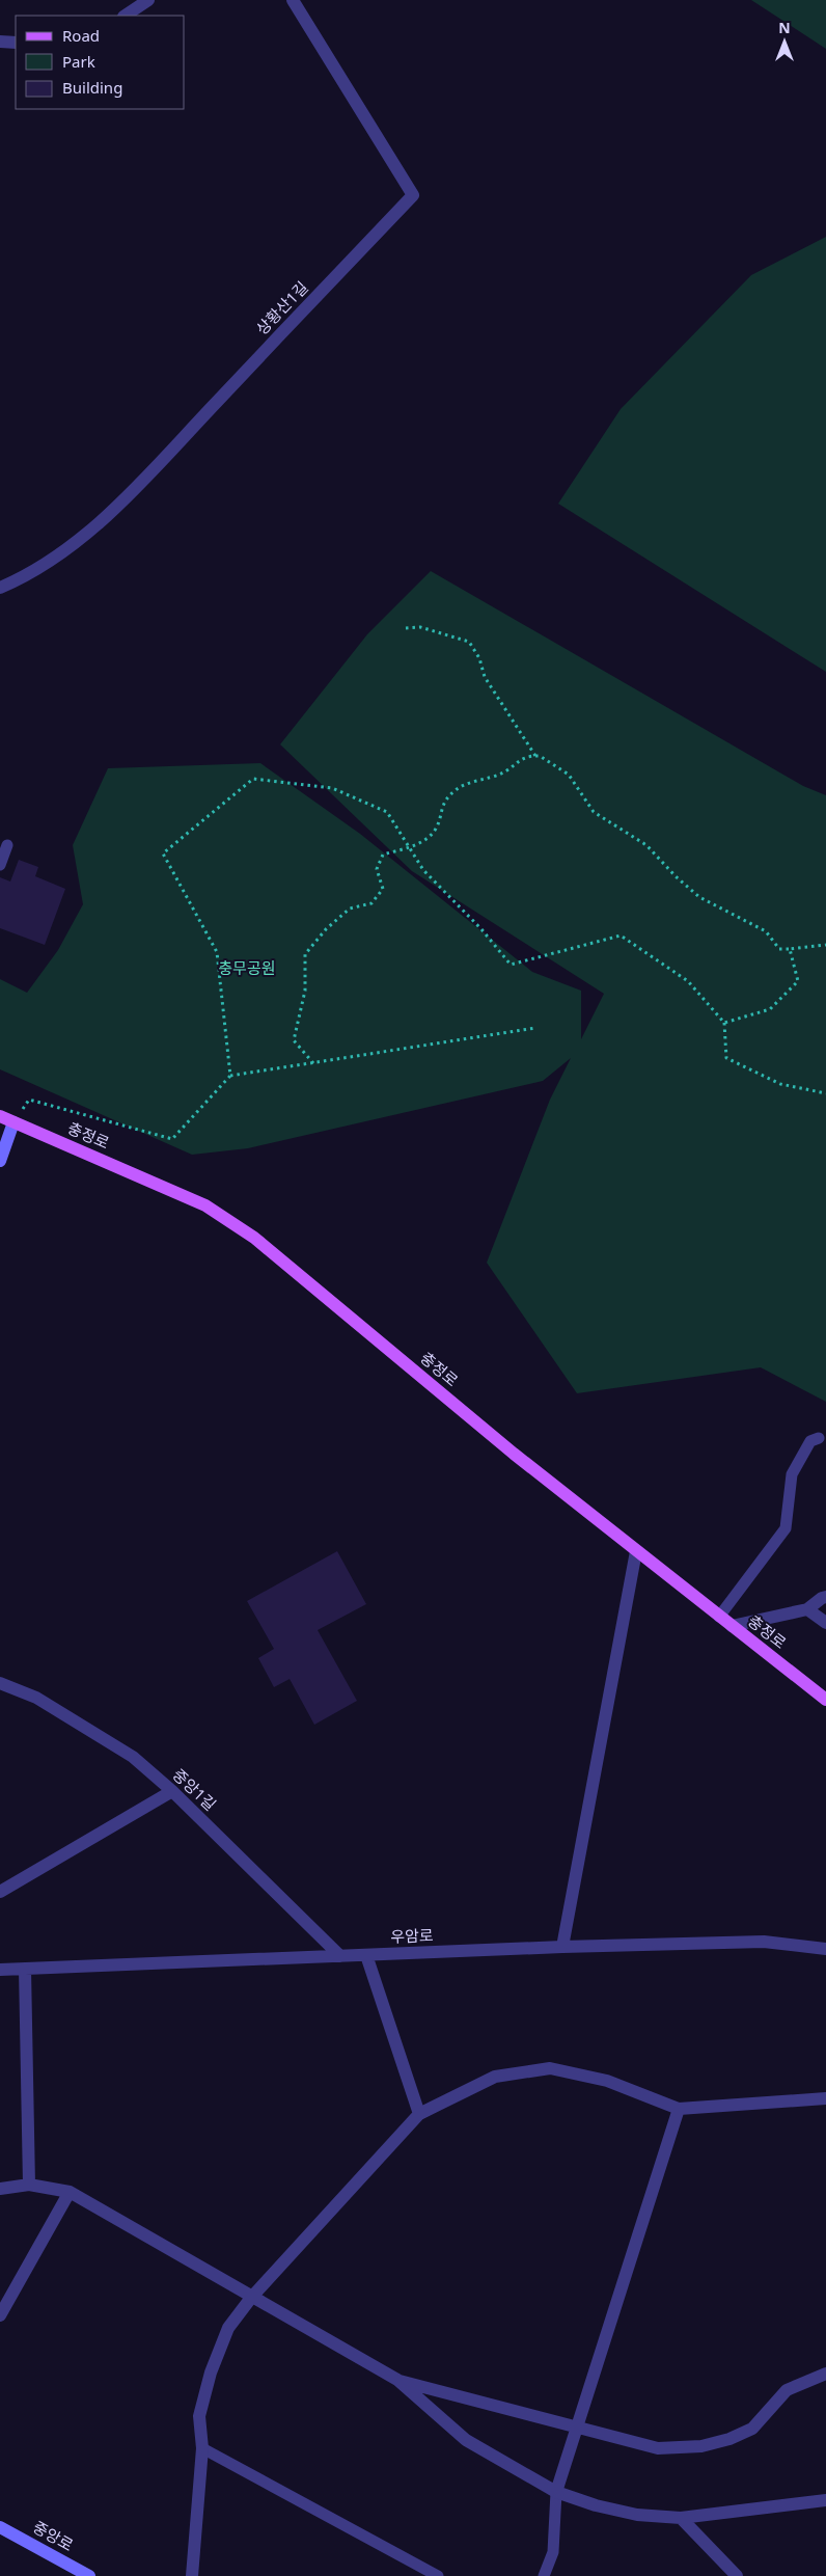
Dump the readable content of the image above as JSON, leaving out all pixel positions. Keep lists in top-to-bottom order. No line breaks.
{"streets":{"main road":["충정로"],"street":["상황산1길","중앙1길","우암로","중앙로"]},"crossings":[["중앙1길","우암로"]],"parks":["충무공원"],"legend":["Road","Park","Building"],"north":"top"}
